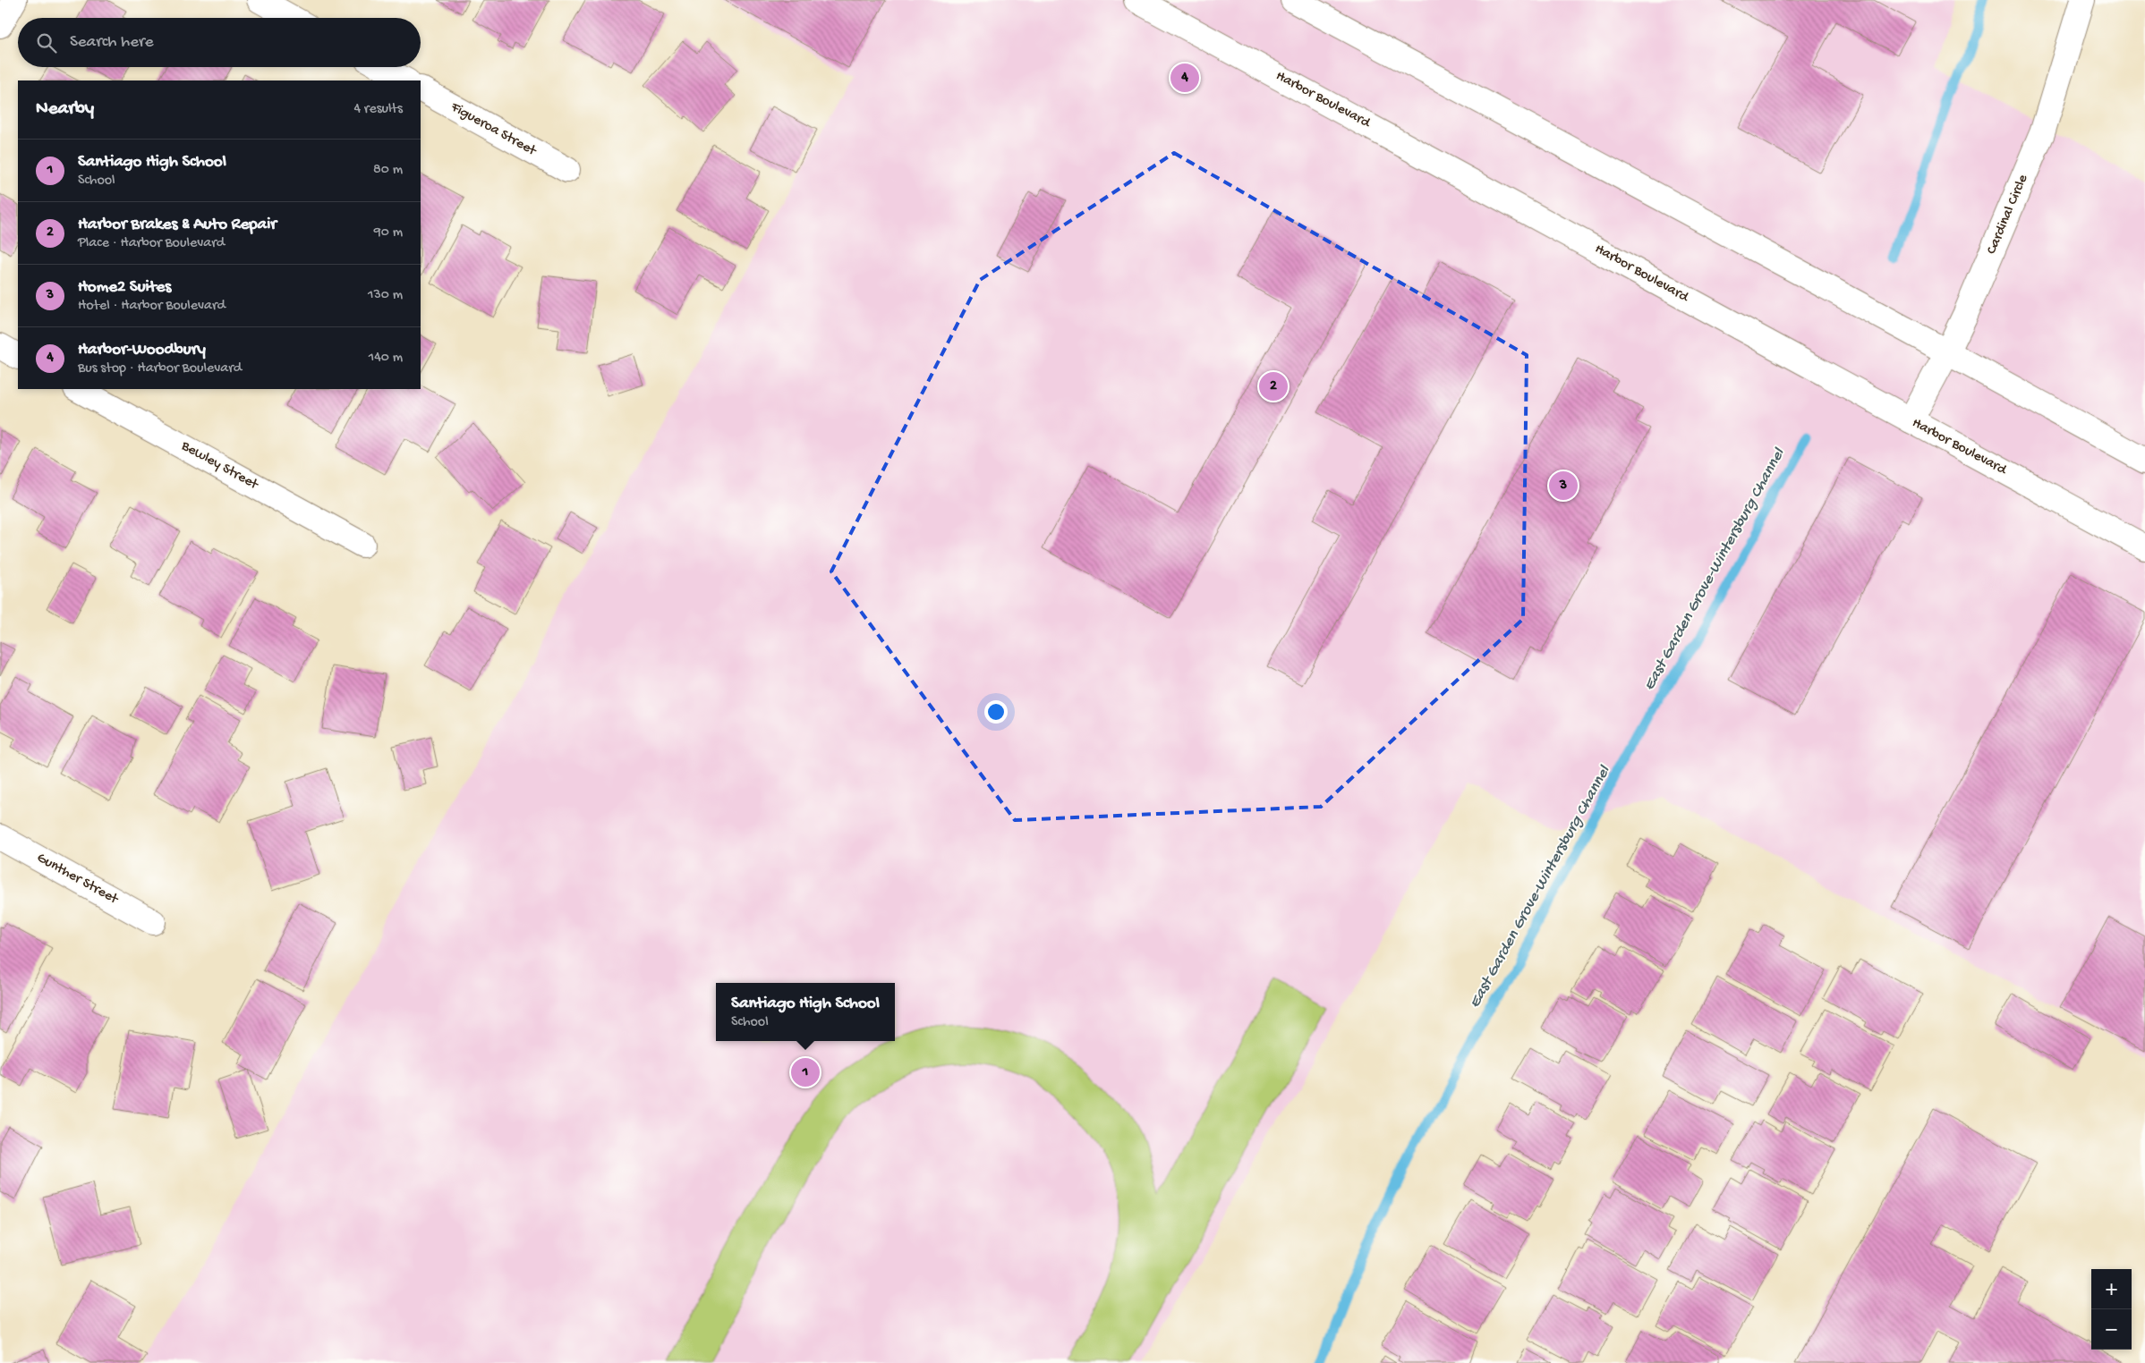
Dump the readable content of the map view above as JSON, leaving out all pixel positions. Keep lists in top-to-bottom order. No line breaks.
{"streets":{"main road":["Harbor Boulevard","Figueroa Street","Cardinal Circle","Bewley Street","Gunther Street"]},"crossings":[["Harbor Boulevard","Cardinal Circle"]],"water":["East Garden Grove-Wintersburg Channel"],"page":{"search":"Search here","pins":["4","2","3","1"],"heading":["Nearby","4 results"],"list":[{"mark":"1","name":"Santiago High School","note":"School","value":"80 m"},{"mark":"2","name":"Harbor Brakes & Auto Repair","note":"Place · Harbor Boulevard","value":"90 m"},{"mark":"3","name":"Home2 Suites","note":"Hotel · Harbor Boulevard","value":"130 m"},{"mark":"4","name":"Harbor-Woodbury","note":"Bus stop · Harbor Boulevard","value":"140 m"}],"popup":["Santiago High School","School"],"map_buttons":["+","−"]}}
